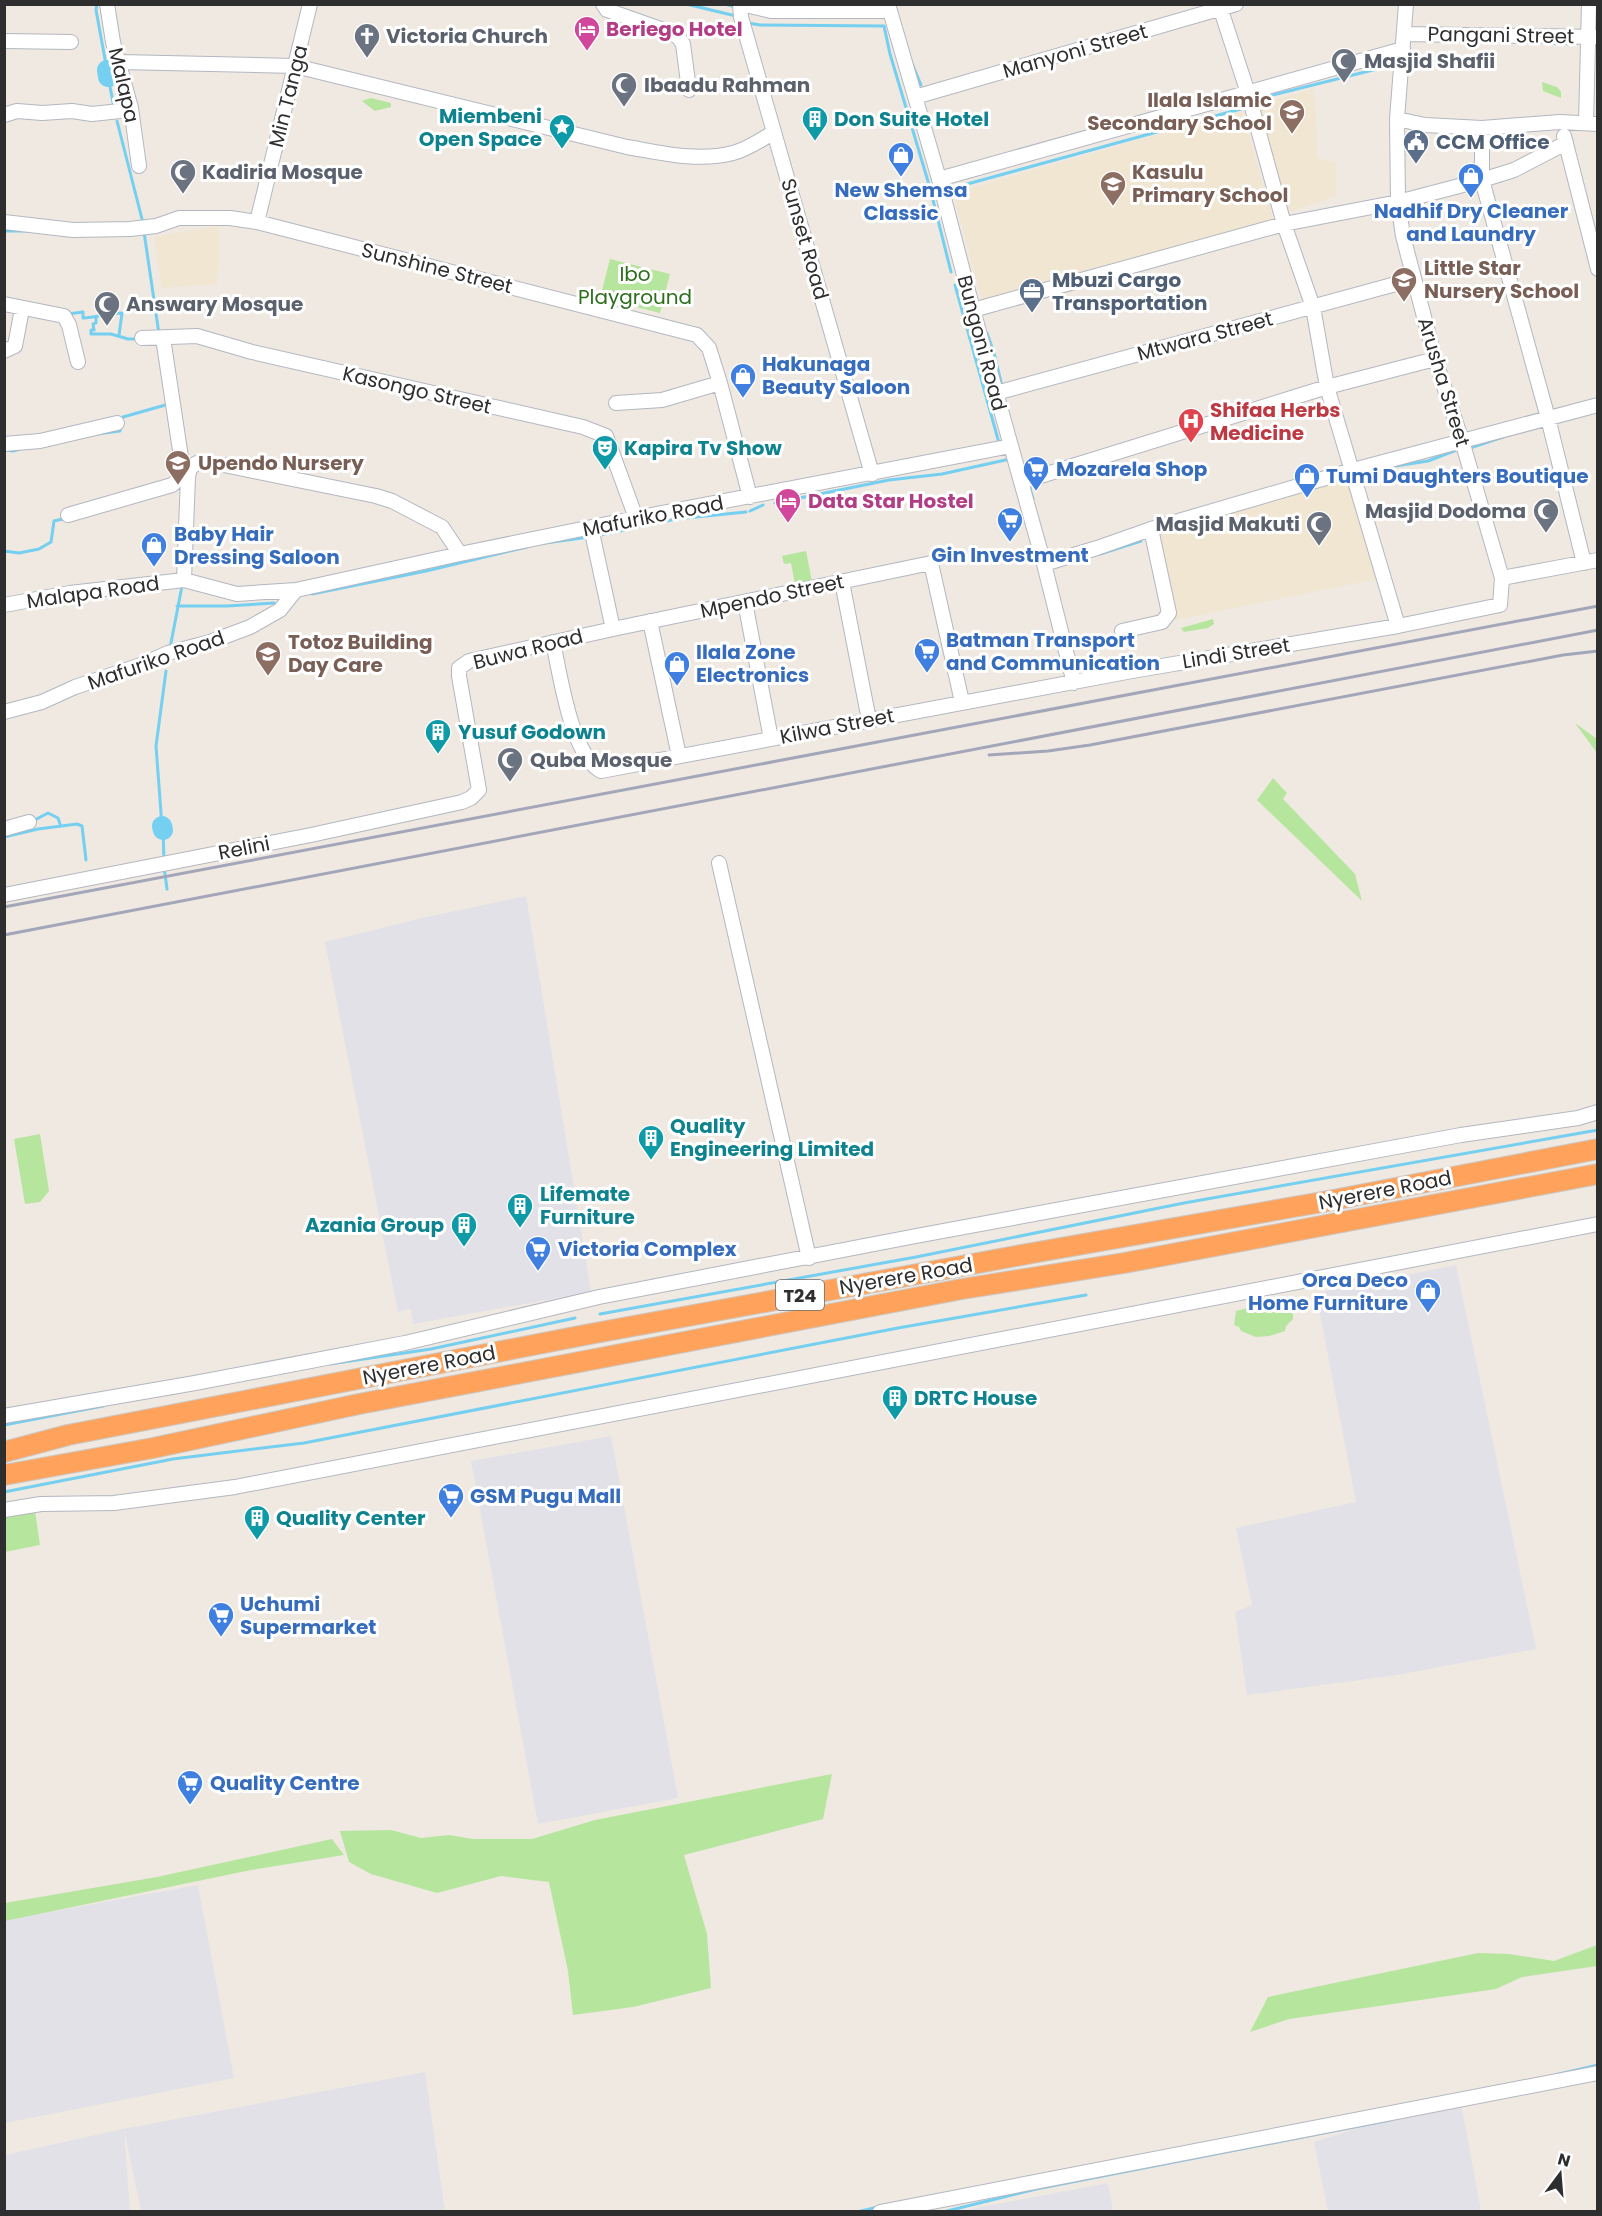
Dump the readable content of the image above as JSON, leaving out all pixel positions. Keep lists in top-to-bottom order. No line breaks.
{"streets":{"highway":["Nyerere Road","T24"],"street":["Pangani Street","Manyoni Street","Malapa","Min Tanga","Sunset Road","Sunshine Street","Mtwara Street","Bungoni Road","Arusha Street","Kasongo Street","Mafuriko Road","Malapa Road","Mpendo Street","Buwa Road","Lindi Street","Kilwa Street","Relini"]},"crossings":[["Pangani Street","Arusha Street"],["Manyoni Street","Bungoni Road"],["Min Tanga","Sunshine Street"],["Sunset Road","Mafuriko Road"],["Sunshine Street","Mafuriko Road"],["Mtwara Street","Bungoni Road"],["Mtwara Street","Arusha Street"],["Bungoni Road","Mafuriko Road"],["Bungoni Road","Lindi Street"],["Bungoni Road","Kilwa Street"],["Arusha Street","Lindi Street"],["Kasongo Street","Mafuriko Road"],["Mafuriko Road","Malapa Road"],["Mpendo Street","Buwa Road"],["Mpendo Street","Kilwa Street"],["Buwa Road","Kilwa Street"],["Buwa Road","Relini"],["Lindi Street","Kilwa Street"]],"parks":["Ibo Playground"],"places":{"hotel":["Beriego Hotel","Data Star Hostel"],"church":["Victoria Church"],"mosque":["Masjid Shafii","Ibaadu Rahman","Kadiria Mosque","Answary Mosque","Masjid Dodoma","Masjid Makuti","Quba Mosque"],"school or university":["Ilala Islamic Secondary School","Kasulu Primary School","Little Star Nursery School","Upendo Nursery","Totoz Building Day Care"],"building":["Don Suite Hotel","Yusuf Godown","Quality Engineering Limited","Lifemate Furniture","Azania Group","DRTC House","Quality Center"],"place":["Miembeni Open Space"],"public building":["CCM Office"],"shop":["New Shemsa Classic","Nadhif Dry Cleaner and Laundry","Hakunaga Beauty Saloon","Tumi Daughters Boutique","Baby Hair Dressing Saloon","Ilala Zone Electronics","Orca Deco Home Furniture"],"office":["Mbuzi Cargo Transportation"],"hospital":["Shifaa Herbs Medicine"],"theatre":["Kapira Tv Show"],"supermarket":["Mozarela Shop","Gin Investment","Batman Transport and Communication","Victoria Complex","GSM Pugu Mall","Uchumi Supermarket","Quality Centre"]},"north":"top"}
